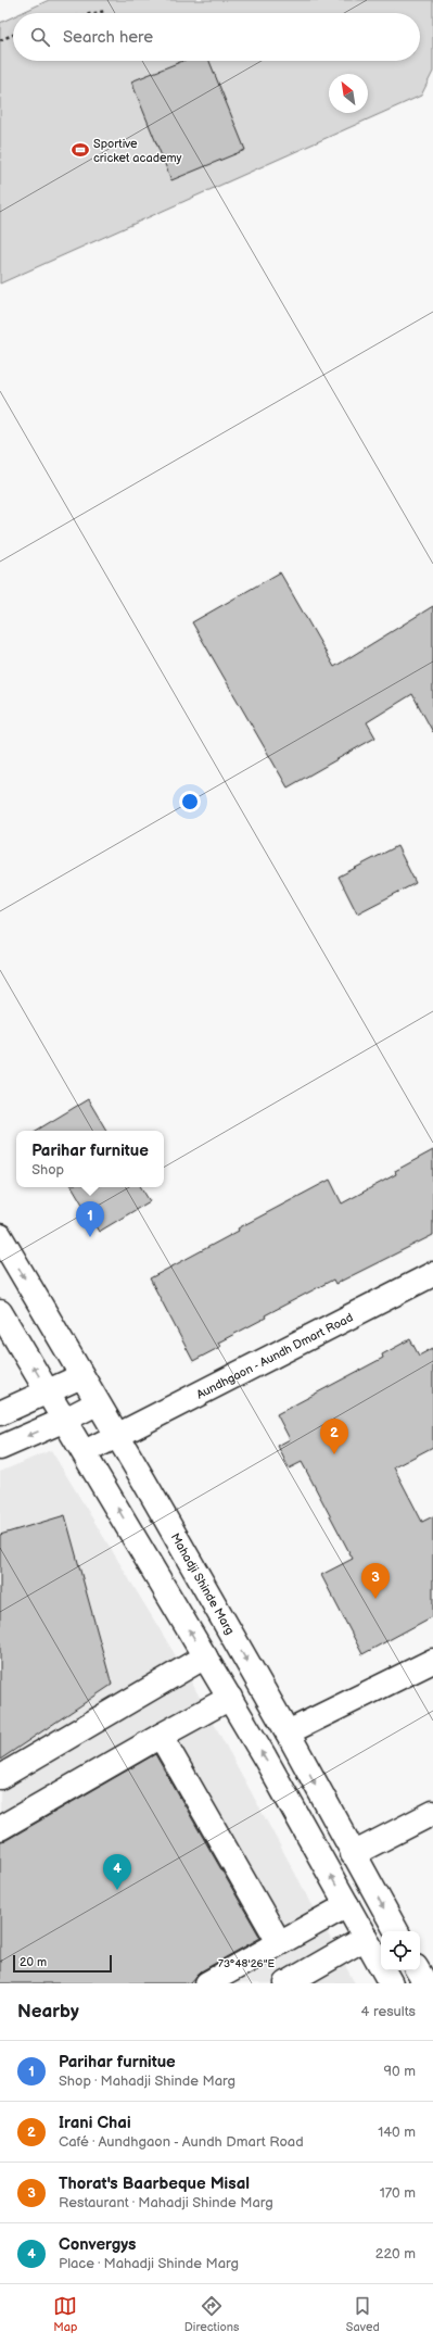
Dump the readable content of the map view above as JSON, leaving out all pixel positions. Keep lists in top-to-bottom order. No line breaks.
{"streets":{"main road":["Aundhgaon - Aundh Dmart Road","Mahadji Shinde Marg"]},"crossings":[["Aundhgaon - Aundh Dmart Road","Mahadji Shinde Marg"]],"places":{"sports":["Sportive cricket academy"]},"scale_bar":"20 m","north":"top left","page":{"search":"Search here","popup":["Parihar furnitue","Shop"],"pins":["1","2","3","4"],"scale":"20 m","heading":["Nearby","4 results"],"list":[{"mark":"1","name":"Parihar furnitue","note":"Shop · Mahadji Shinde Marg","value":"90 m"},{"mark":"2","name":"Irani Chai","note":"Café · Aundhgaon - Aundh Dmart Road","value":"140 m"},{"mark":"3","name":"Thorat's Baarbeque Misal","note":"Restaurant · Mahadji Shinde Marg","value":"170 m"},{"mark":"4","name":"Convergys","note":"Place · Mahadji Shinde Marg","value":"220 m"}],"nav":["Map","Directions","Saved"]},"coordinates":["73°48'26\"E"]}
